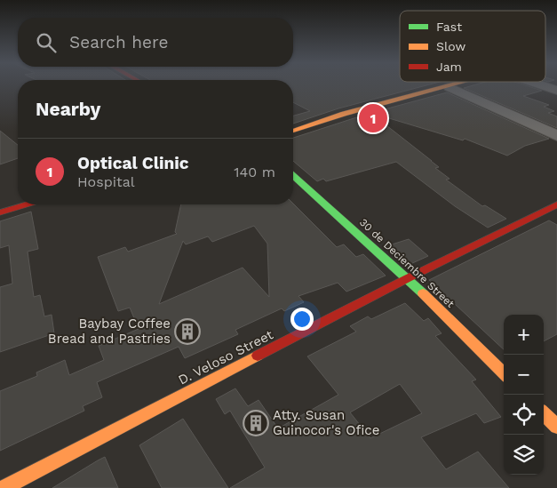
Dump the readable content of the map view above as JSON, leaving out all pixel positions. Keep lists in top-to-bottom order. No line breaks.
{"streets":{"street":["30 de Deciembre Street","D. Veloso Street"]},"crossings":[["30 de Deciembre Street","D. Veloso Street"]],"places":{"building":["Baybay Coffee Bread and Pastries","Atty. Susan Guinocor's Ofice"]},"legend":["Fast","Slow","Jam"],"page":{"search":"Search here","heading":"Nearby","pins":"1","list":[{"mark":"1","name":"Optical Clinic","note":"Hospital","value":"140 m"}],"map_buttons":["+","−"]}}
